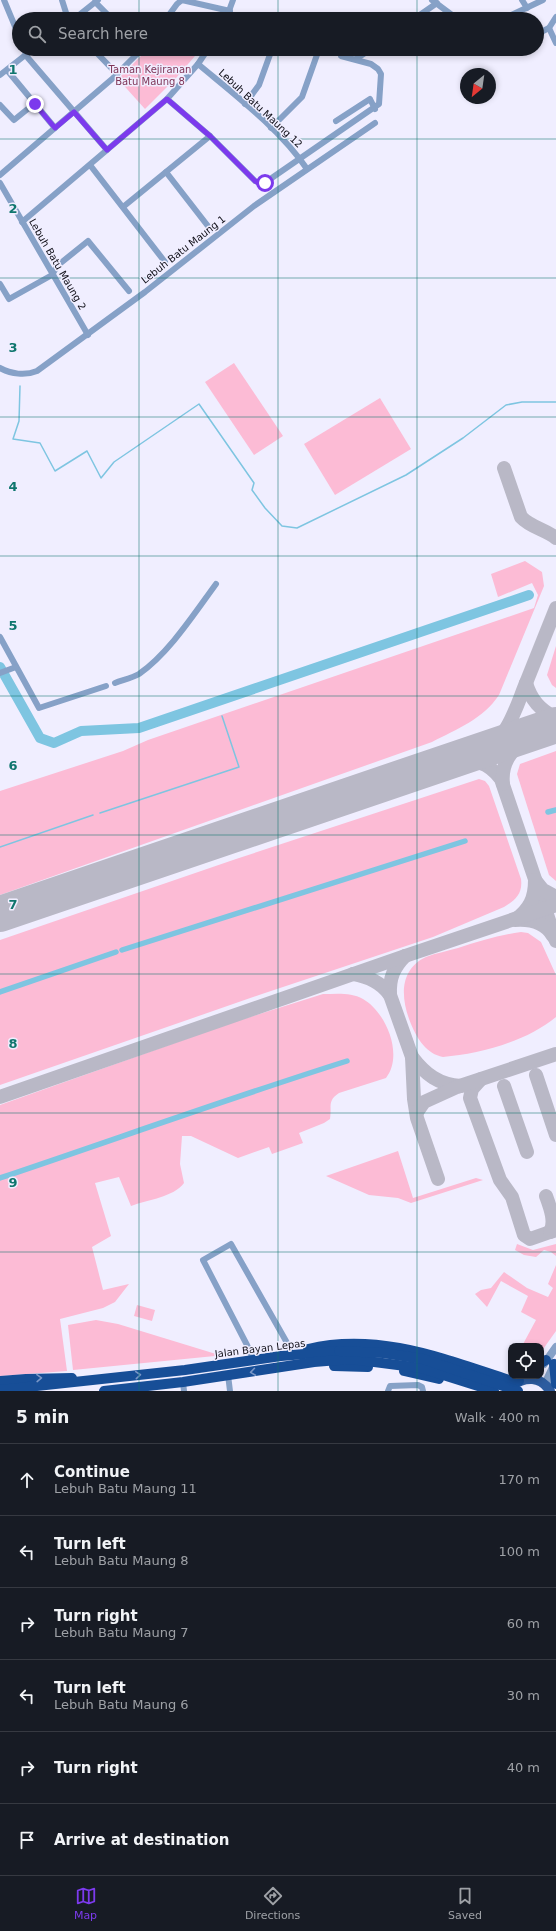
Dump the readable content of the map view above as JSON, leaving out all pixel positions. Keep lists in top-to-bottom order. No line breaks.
{"streets":{"highway":["Jalan Bayan Lepas"],"street":["Lebuh Batu Maung 12","Lebuh Batu Maung 1","Lebuh Batu Maung 2"]},"crossings":[["Lebuh Batu Maung 12","Lebuh Batu Maung 1"],["Lebuh Batu Maung 1","Lebuh Batu Maung 2"]],"parks":["Taman Kejiranan Batu Maung 8"],"north":"bottom left","page":{"search":"Search here","heading":["5 min","Walk · 400 m"],"list":[["Continue","Lebuh Batu Maung 11","170 m"],["Turn left","Lebuh Batu Maung 8","100 m"],["Turn right","Lebuh Batu Maung 7","60 m"],["Turn left","Lebuh Batu Maung 6","30 m"],["Turn right","40 m"],"Arrive at destination"],"nav":["Map","Directions","Saved"]},"grid":{"rows":["1","2","3","4","5","6","7","8","9"]}}
